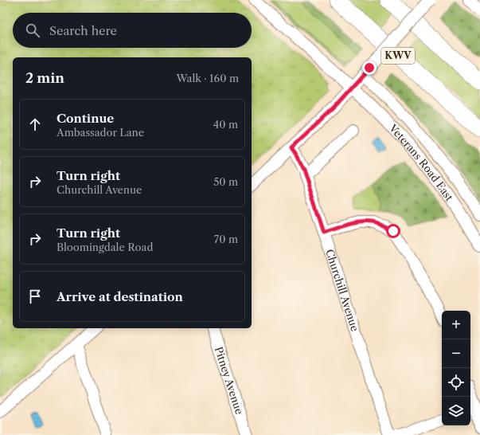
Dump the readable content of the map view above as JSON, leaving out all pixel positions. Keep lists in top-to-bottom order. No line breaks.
{"streets":{"highway":["KWV"],"street":["Veterans Road East","Churchill Avenue","Pitney Avenue"]},"page":{"search":"Search here","heading":["2 min","Walk · 160 m"],"list":[["Continue","Ambassador Lane","40 m"],["Turn right","Churchill Avenue","50 m"],["Turn right","Bloomingdale Road","70 m"],"Arrive at destination"],"map_buttons":["+","−"]}}
